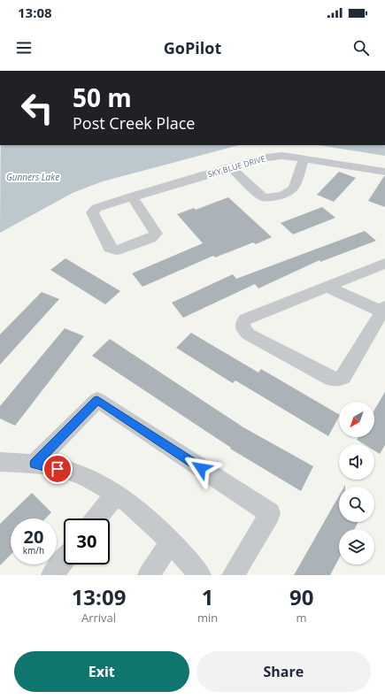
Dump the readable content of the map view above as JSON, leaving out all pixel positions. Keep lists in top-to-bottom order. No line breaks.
{"streets":{"street":["SKY BLUE DRIVE"]},"water":["Gunners Lake"],"north":"bottom left","page":{"status":"13:08","header":"GoPilot","turn":["50 m","Post Creek Place"],"speed":"20 km/h","limit":"30","eta":["13:09","Arrival","1","min","90","m"],"buttons":["Exit","Share"]}}
